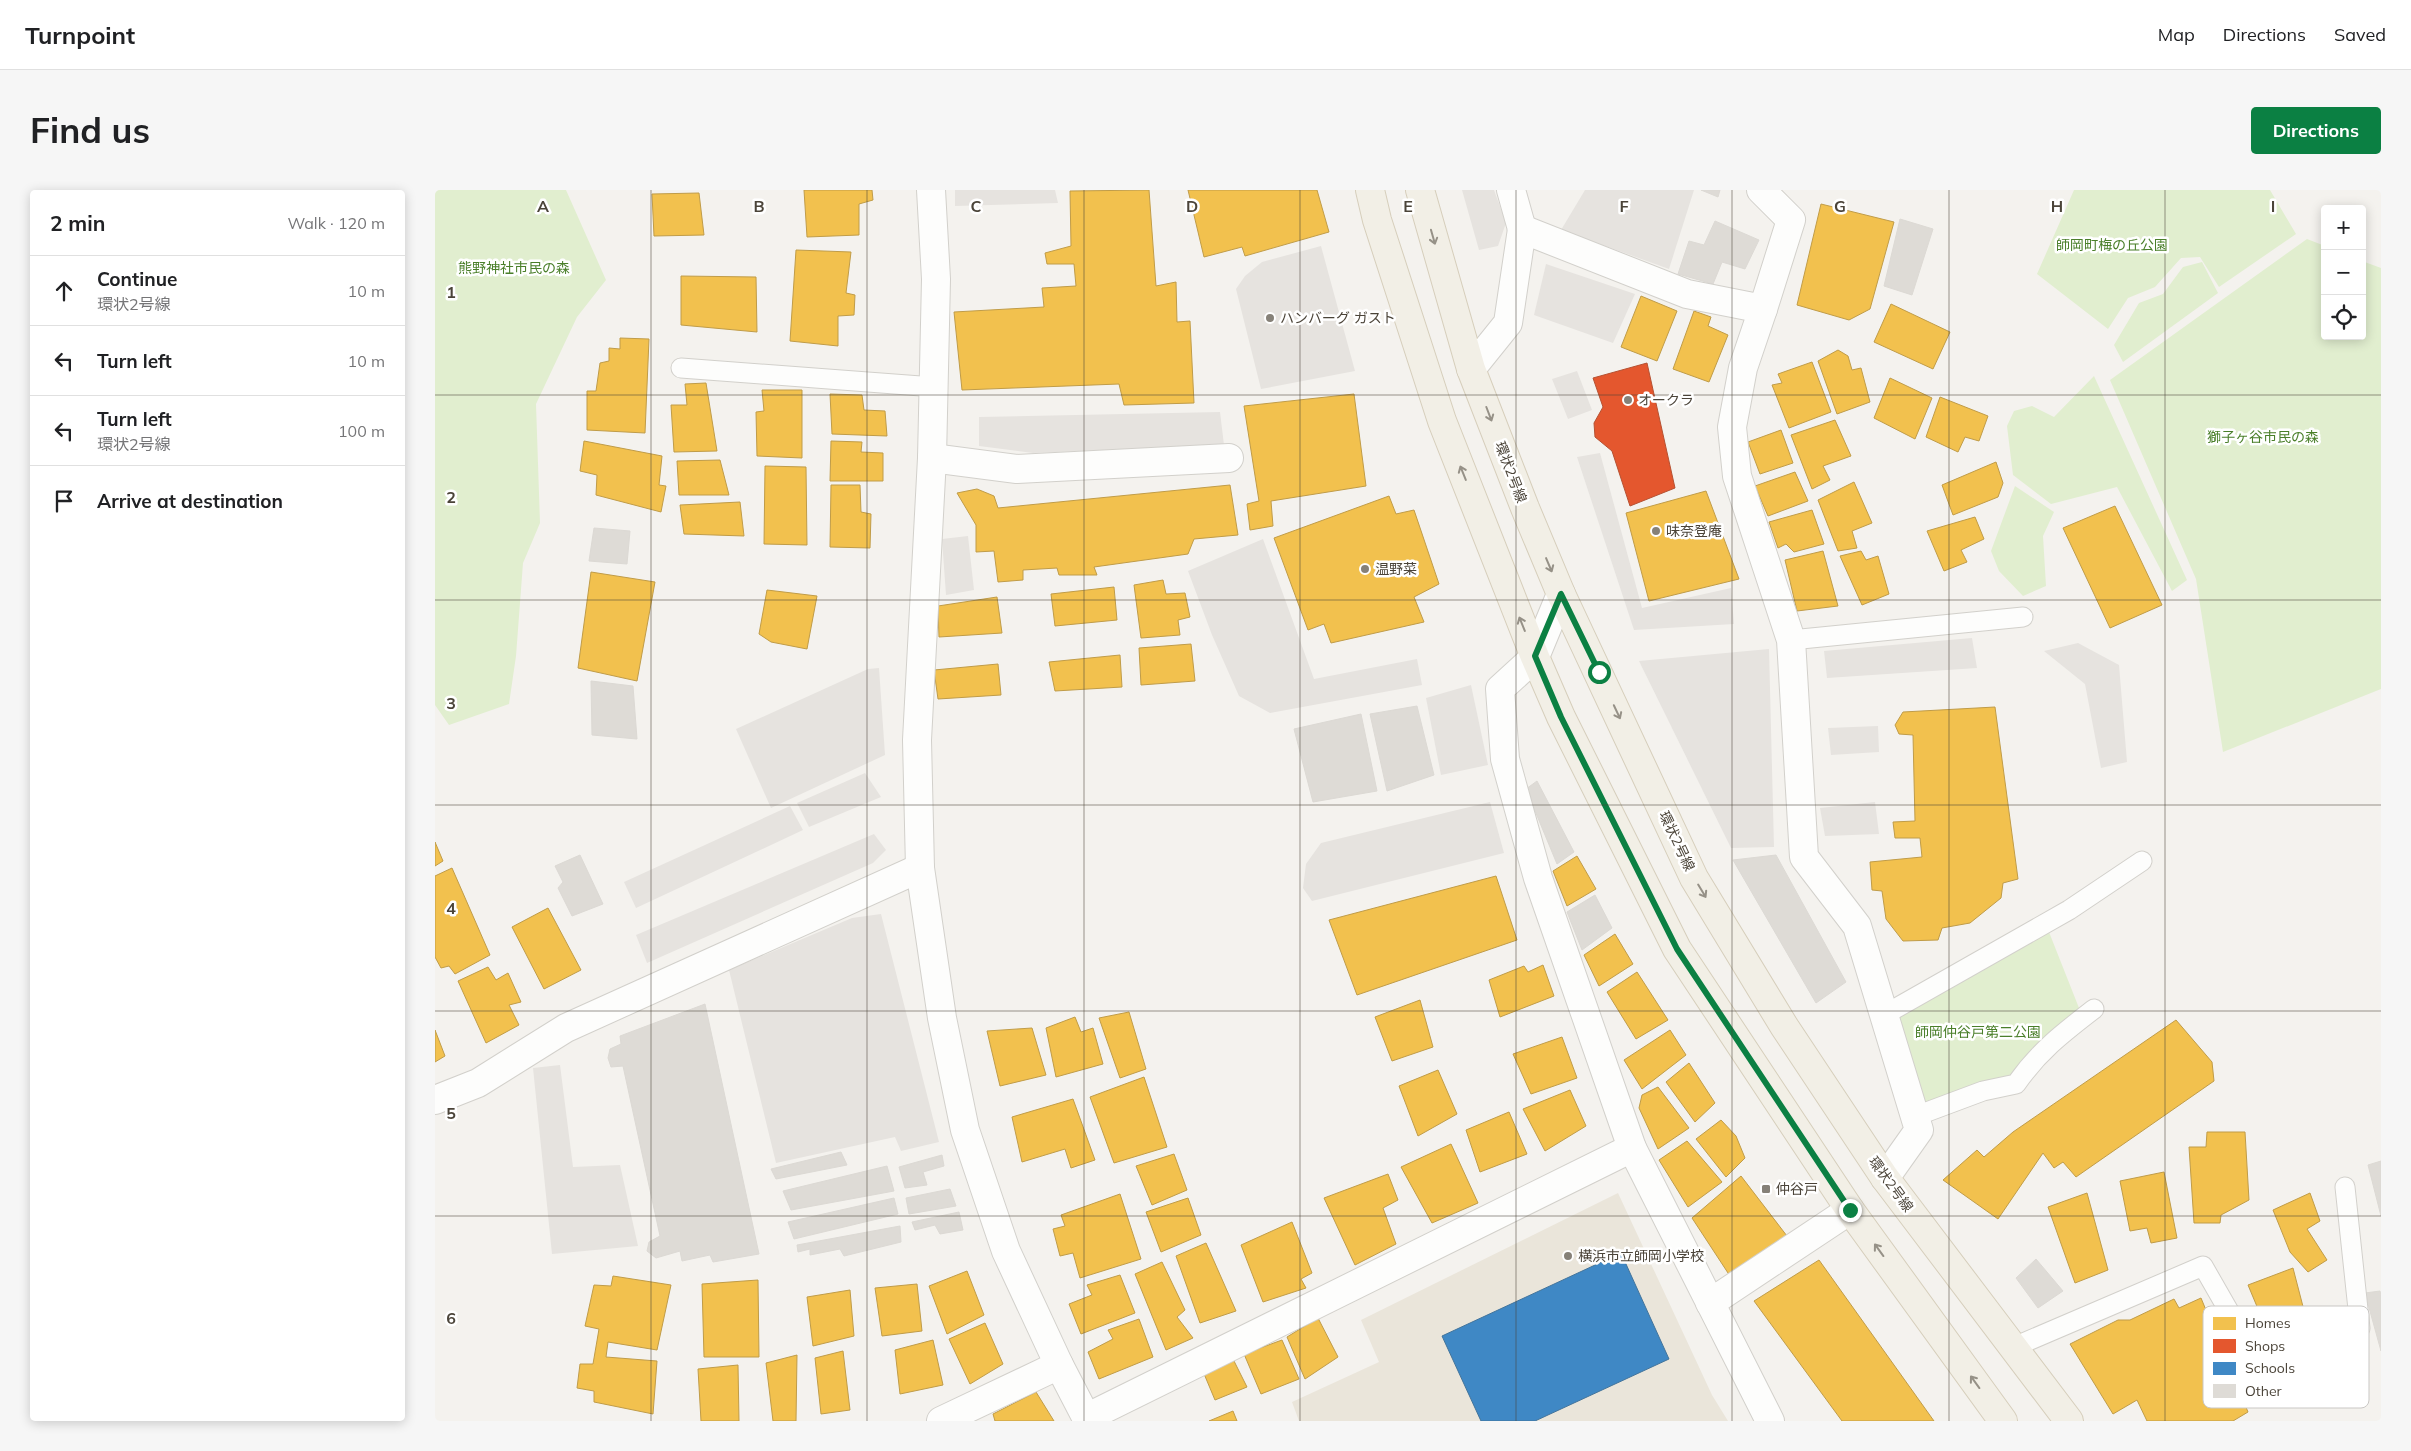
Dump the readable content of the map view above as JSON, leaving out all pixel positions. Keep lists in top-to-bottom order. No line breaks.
{"streets":{"main road":["環状2号線"]},"parks":["師岡町梅の丘公園","熊野神社市民の森","獅子ヶ谷市民の森","師岡仲谷戸第二公園"],"places":{"other":["ハンバーグ ガスト","オークラ","味奈登庵","温野菜","横浜市立師岡小学校"],"transit":["仲谷戸"]},"legend":["Homes","Shops","Schools","Other"],"page":{"header":"Turnpoint","nav":["Map","Directions","Saved"],"buttons":"Directions","title":"Find us","heading":["2 min","Walk · 120 m"],"map_buttons":["+","−"],"list":[["Continue","環状2号線","10 m"],["Turn left","10 m"],["Turn left","環状2号線","100 m"],"Arrive at destination"]},"grid":{"columns":["A","B","C","D","E","F","G","H","I"],"rows":["1","2","3","4","5","6"]}}
